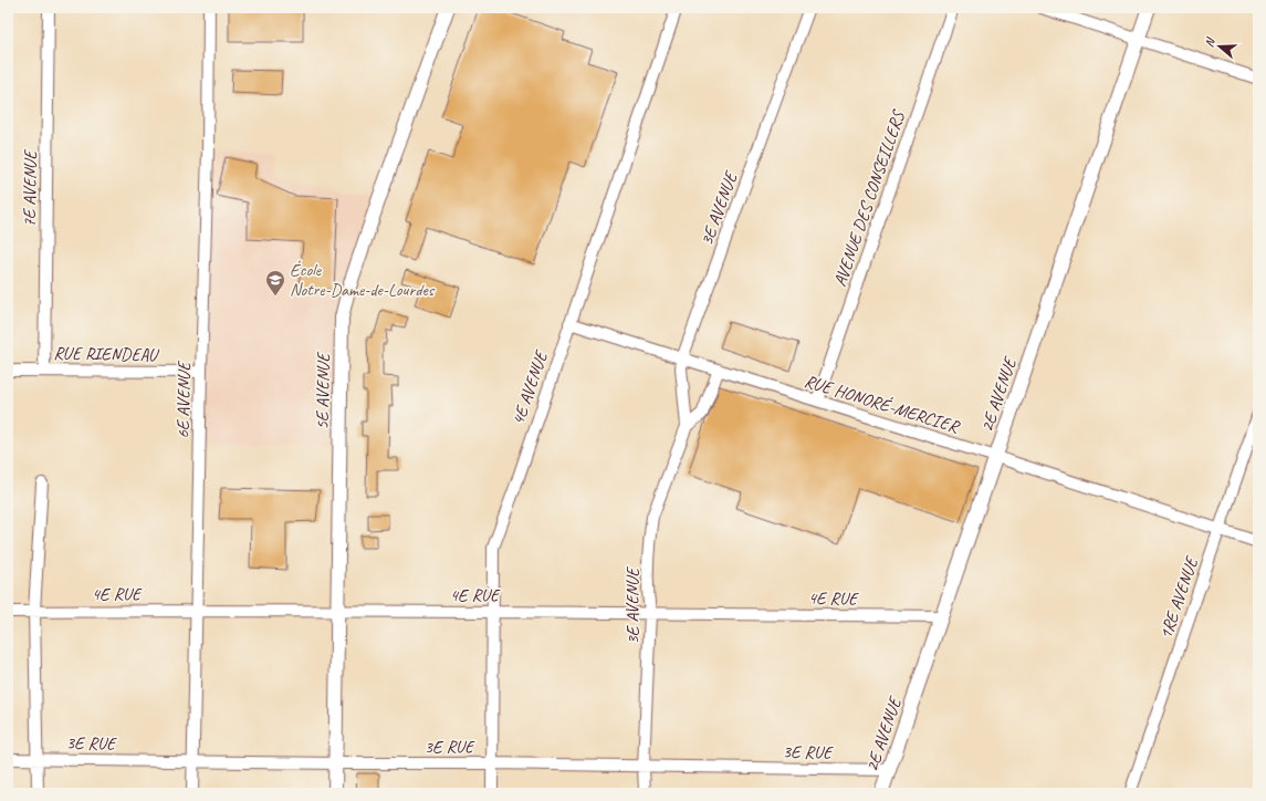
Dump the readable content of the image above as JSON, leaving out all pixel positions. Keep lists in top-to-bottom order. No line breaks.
{"streets":{"street":["7E AVENUE","AVENUE DES CONSEILLERS","3E AVENUE","RUE RIENDEAU","4E AVENUE","5E AVENUE","2E AVENUE","6E AVENUE","RUE HONORÉ-MERCIER","4E RUE","1RE AVENUE","3E RUE"]},"crossings":[["7E AVENUE","RUE RIENDEAU"],["AVENUE DES CONSEILLERS","RUE HONORÉ-MERCIER"],["3E AVENUE","RUE HONORÉ-MERCIER"],["3E AVENUE","4E RUE"],["3E AVENUE","3E RUE"],["RUE RIENDEAU","6E AVENUE"],["4E AVENUE","RUE HONORÉ-MERCIER"],["4E AVENUE","4E RUE"],["4E AVENUE","3E RUE"],["5E AVENUE","4E RUE"],["5E AVENUE","3E RUE"],["2E AVENUE","RUE HONORÉ-MERCIER"],["2E AVENUE","4E RUE"],["2E AVENUE","3E RUE"],["6E AVENUE","4E RUE"],["6E AVENUE","3E RUE"],["RUE HONORÉ-MERCIER","1RE AVENUE"]],"places":{"school or university":["École Notre-Dame-de-Lourdes"]},"north":"left"}
